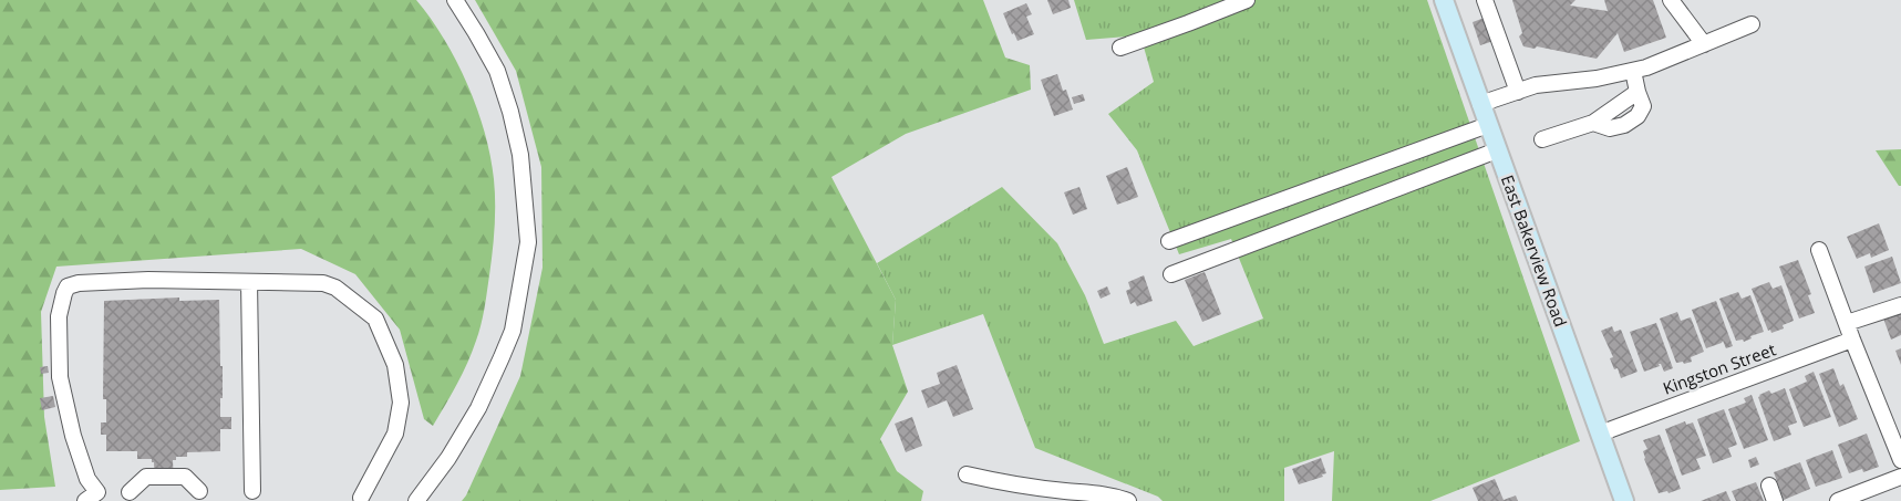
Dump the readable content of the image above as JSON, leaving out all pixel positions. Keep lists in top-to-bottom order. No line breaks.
{"streets":{"main road":["East Bakerview Road"],"street":["Kingston Street"]},"crossings":[["East Bakerview Road","Kingston Street"]]}
